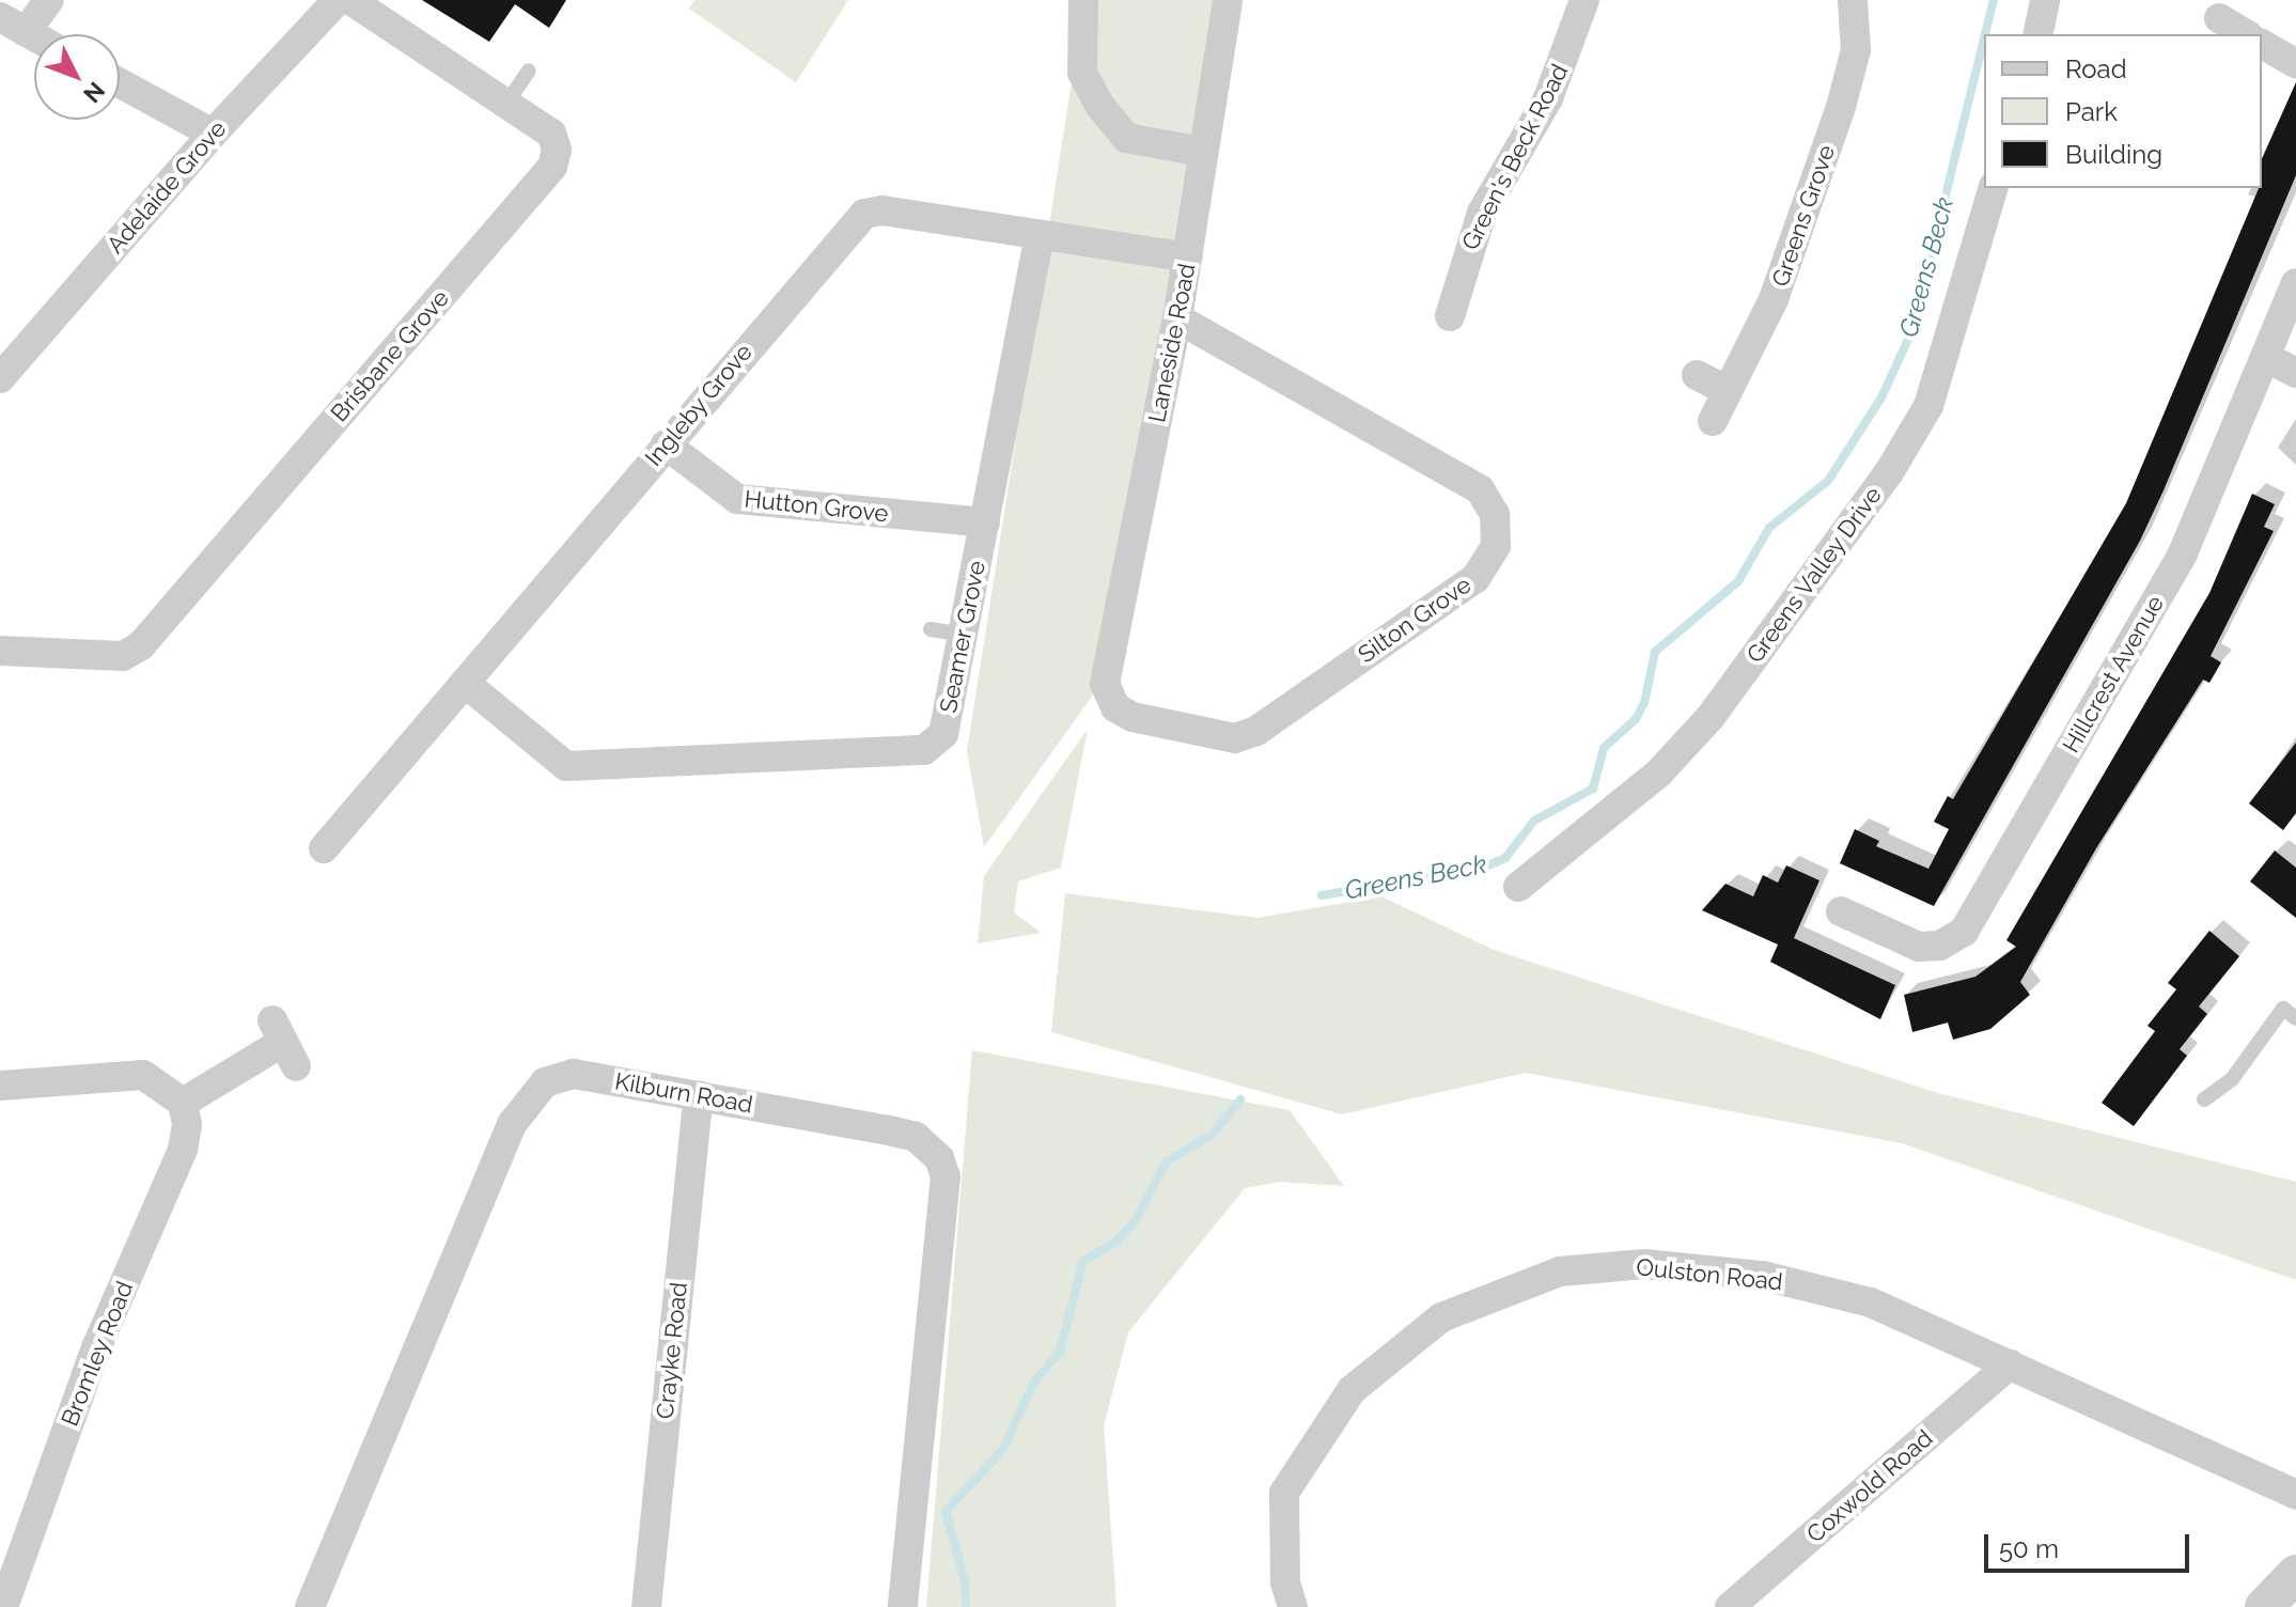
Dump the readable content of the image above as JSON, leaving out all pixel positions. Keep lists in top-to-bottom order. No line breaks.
{"streets":{"street":["Green's Beck Road","Adelaide Grove","Greens Grove","Laneside Road","Brisbane Grove","Ingleby Grove","Hutton Grove","Greens Valley Drive","Silton Grove","Seamer Grove","Hillcrest Avenue","Kilburn Road","Oulston Road","Crayke Road","Bromley Road","Coxwold Road"]},"crossings":[["Laneside Road","Ingleby Grove"],["Laneside Road","Silton Grove"],["Ingleby Grove","Hutton Grove"],["Ingleby Grove","Seamer Grove"],["Hutton Grove","Seamer Grove"],["Kilburn Road","Crayke Road"],["Oulston Road","Coxwold Road"]],"water":["Greens Beck"],"legend":["Road","Park","Building"],"scale_bar":"50 m","north":"bottom right"}
